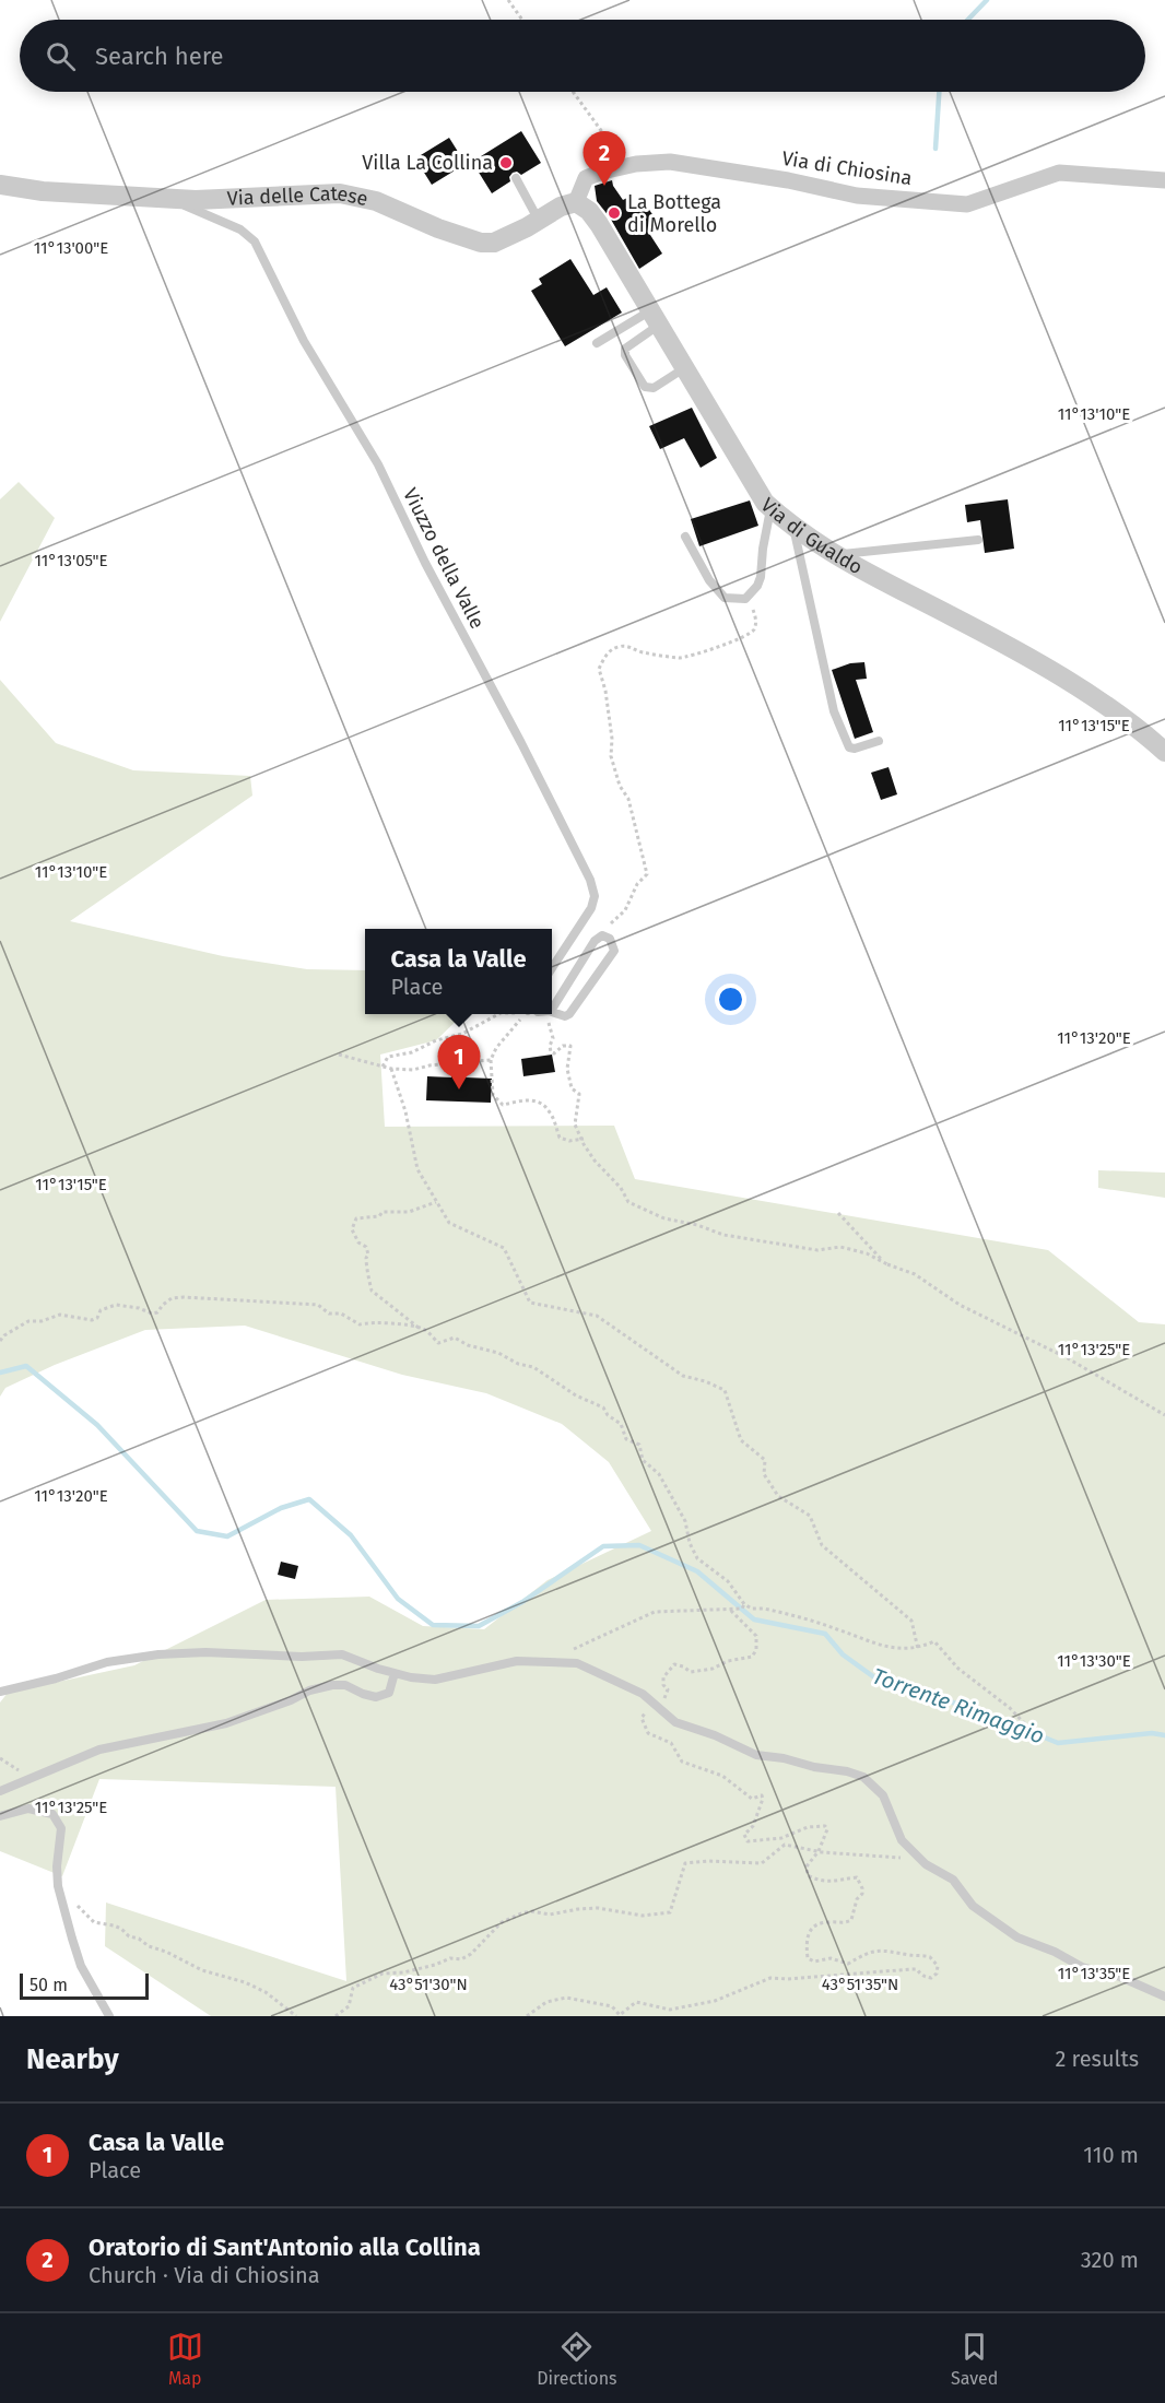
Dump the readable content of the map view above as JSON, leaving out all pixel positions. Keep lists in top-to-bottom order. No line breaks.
{"streets":{"street":["Via di Chiosina","Via delle Catese","Via di Gualdo"],"lane":["Viuzzo della Valle"]},"crossings":[["Via di Chiosina","Via delle Catese"],["Via di Chiosina","Via di Gualdo"],["Via delle Catese","Via di Gualdo"],["Via delle Catese","Viuzzo della Valle"]],"water":["Torrente Rimaggio"],"places":["Villa La Collina","La Bottega di Morello"],"scale_bar":"50 m","page":{"search":"Search here","pins":["2","1"],"popup":["Casa la Valle","Place"],"scale":"50 m","heading":["Nearby","2 results"],"list":[{"mark":"1","name":"Casa la Valle","note":"Place","value":"110 m"},{"mark":"2","name":"Oratorio di Sant'Antonio alla Collina","note":"Church · Via di Chiosina","value":"320 m"}],"nav":["Map","Directions","Saved"]},"coordinates":["11°13'00\"E","11°13'10\"E","11°13'05\"E","11°13'15\"E","11°13'20\"E","11°13'25\"E","11°13'30\"E","11°13'35\"E","43°51'30\"N","43°51'35\"N"]}
